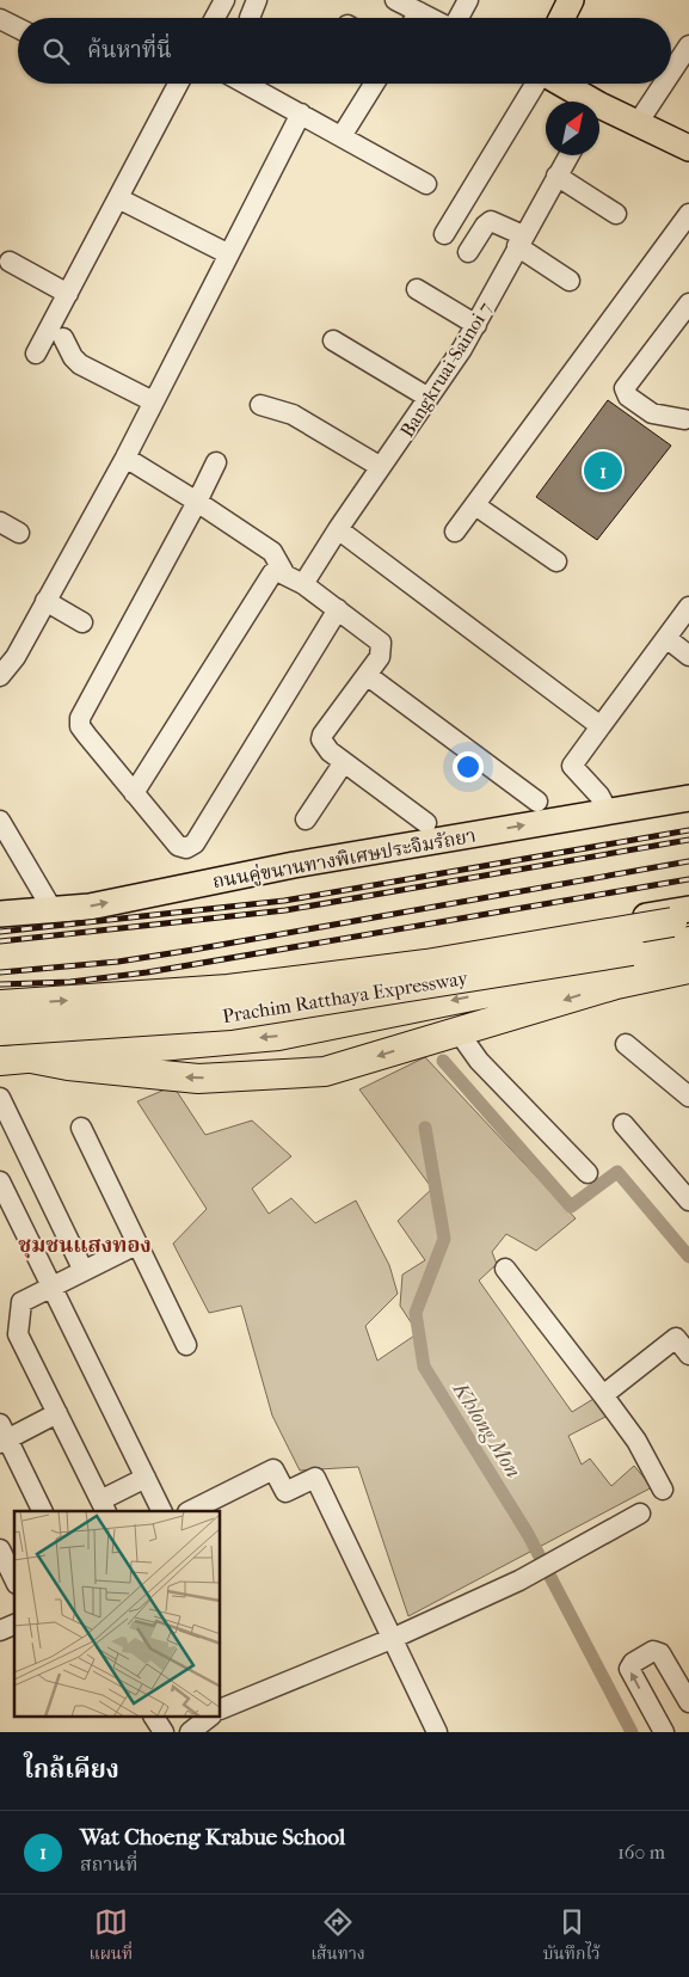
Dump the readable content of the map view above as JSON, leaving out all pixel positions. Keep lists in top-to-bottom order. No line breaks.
{"streets":{"highway":["Prachim Ratthaya Expressway"],"main road":["ถนนคู่ขนานทางพิเศษประจิมรัถยา"],"street":["Bangkruai-Sainoi 7"]},"districts":["ชุมชนแสงทอง"],"water":["Khlong Mon"],"north":"top right","page":{"search":"ค้นหาที่นี่","pins":"1","heading":"ใกล้เคียง","list":[{"mark":"1","name":"Wat Choeng Krabue School","note":"สถานที่","value":"160 m"}],"nav":["แผนที่","เส้นทาง","บันทึกไว้"]}}
